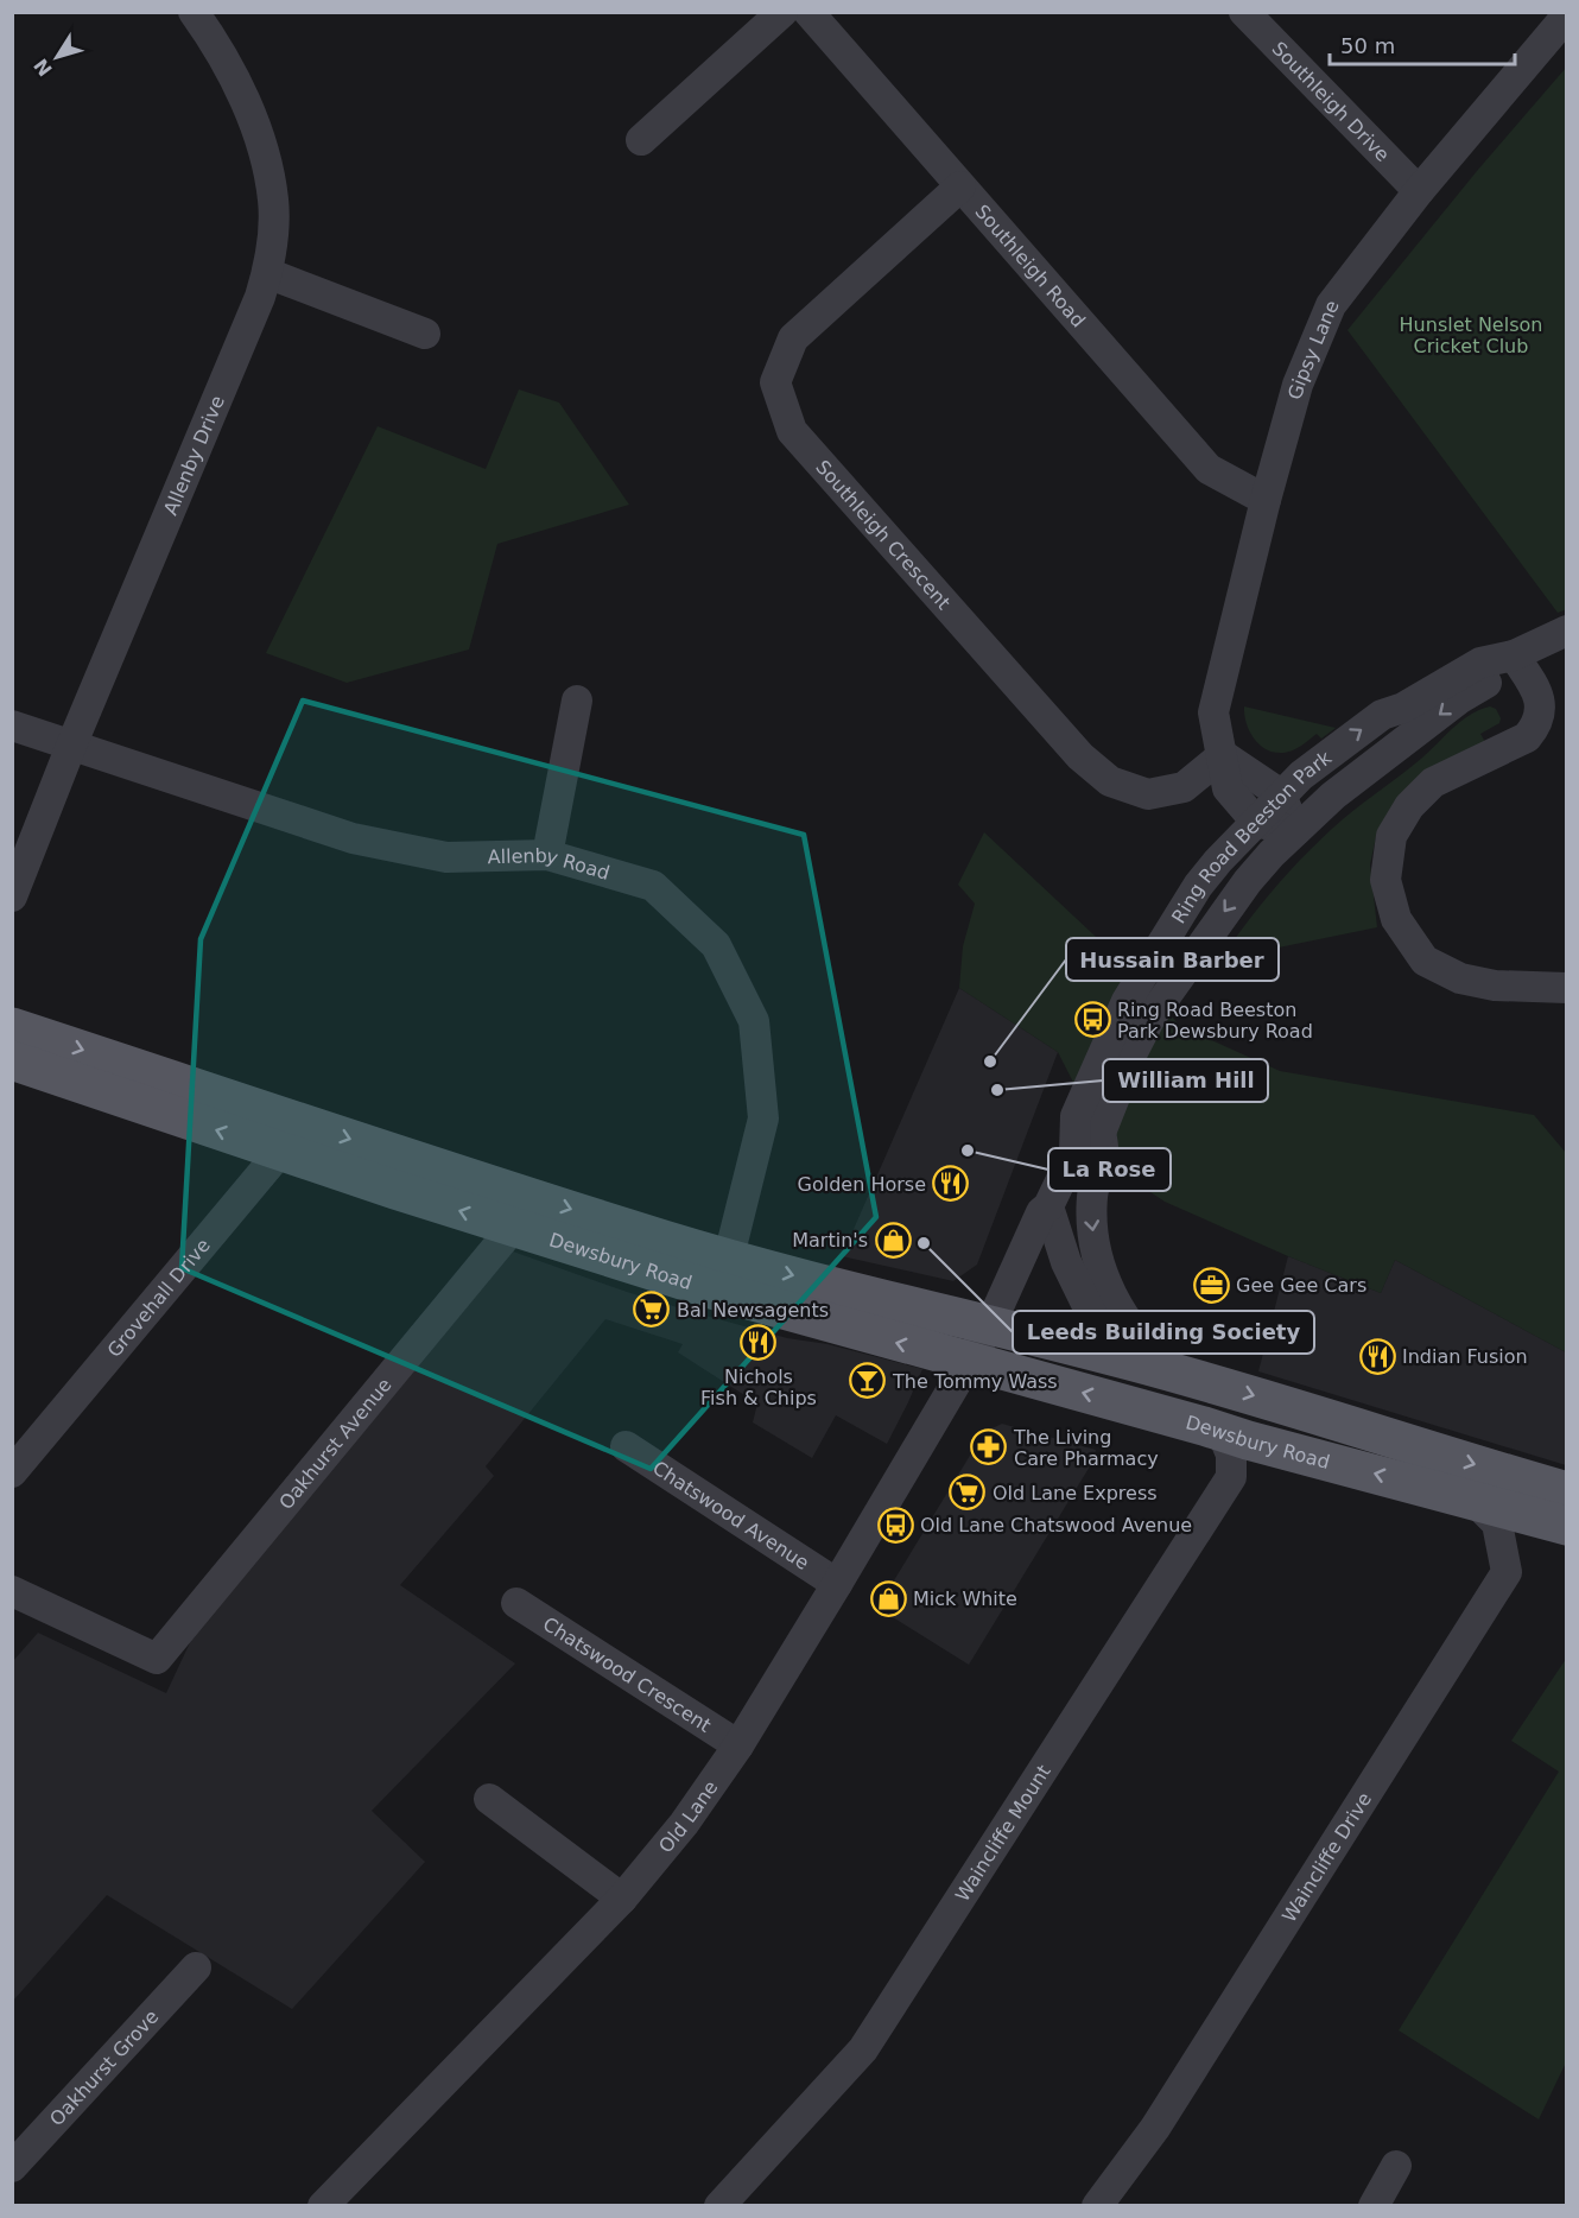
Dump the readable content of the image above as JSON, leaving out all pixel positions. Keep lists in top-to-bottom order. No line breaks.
{"streets":{"main road":["Dewsbury Road"],"street":["Southleigh Drive","Southleigh Road","Gipsy Lane","Allenby Drive","Southleigh Crescent","Ring Road Beeston Park","Allenby Road","Grovehall Drive","Oakhurst Avenue","Chatswood Avenue","Chatswood Crescent","Old Lane","Waincliffe Mount","Waincliffe Drive","Oakhurst Grove"]},"crossings":[["Southleigh Drive","Gipsy Lane"],["Southleigh Road","Gipsy Lane"],["Southleigh Road","Southleigh Crescent"],["Gipsy Lane","Southleigh Crescent"],["Gipsy Lane","Ring Road Beeston Park"],["Allenby Drive","Allenby Road"],["Ring Road Beeston Park","Dewsbury Road"],["Ring Road Beeston Park","Old Lane"],["Allenby Road","Dewsbury Road"],["Dewsbury Road","Grovehall Drive"],["Dewsbury Road","Oakhurst Avenue"],["Dewsbury Road","Old Lane"],["Dewsbury Road","Waincliffe Mount"],["Dewsbury Road","Waincliffe Drive"],["Chatswood Avenue","Old Lane"],["Chatswood Crescent","Old Lane"]],"parks":["Hunslet Nelson Cricket Club"],"places":{"bus stop":["Ring Road Beeston Park Dewsbury Road","Old Lane Chatswood Avenue"],"other":["Hussain Barber","William Hill","La Rose","Leeds Building Society"],"restaurant":["Golden Horse","Nichols Fish & Chips","Indian Fusion"],"shop":["Martin's","Mick White"],"office":["Gee Gee Cars"],"supermarket":["Bal Newsagents","Old Lane Express"],"bar":["The Tommy Wass"],"pharmacy":["The Living Care Pharmacy"]},"scale_bar":"50 m","north":"bottom left"}
